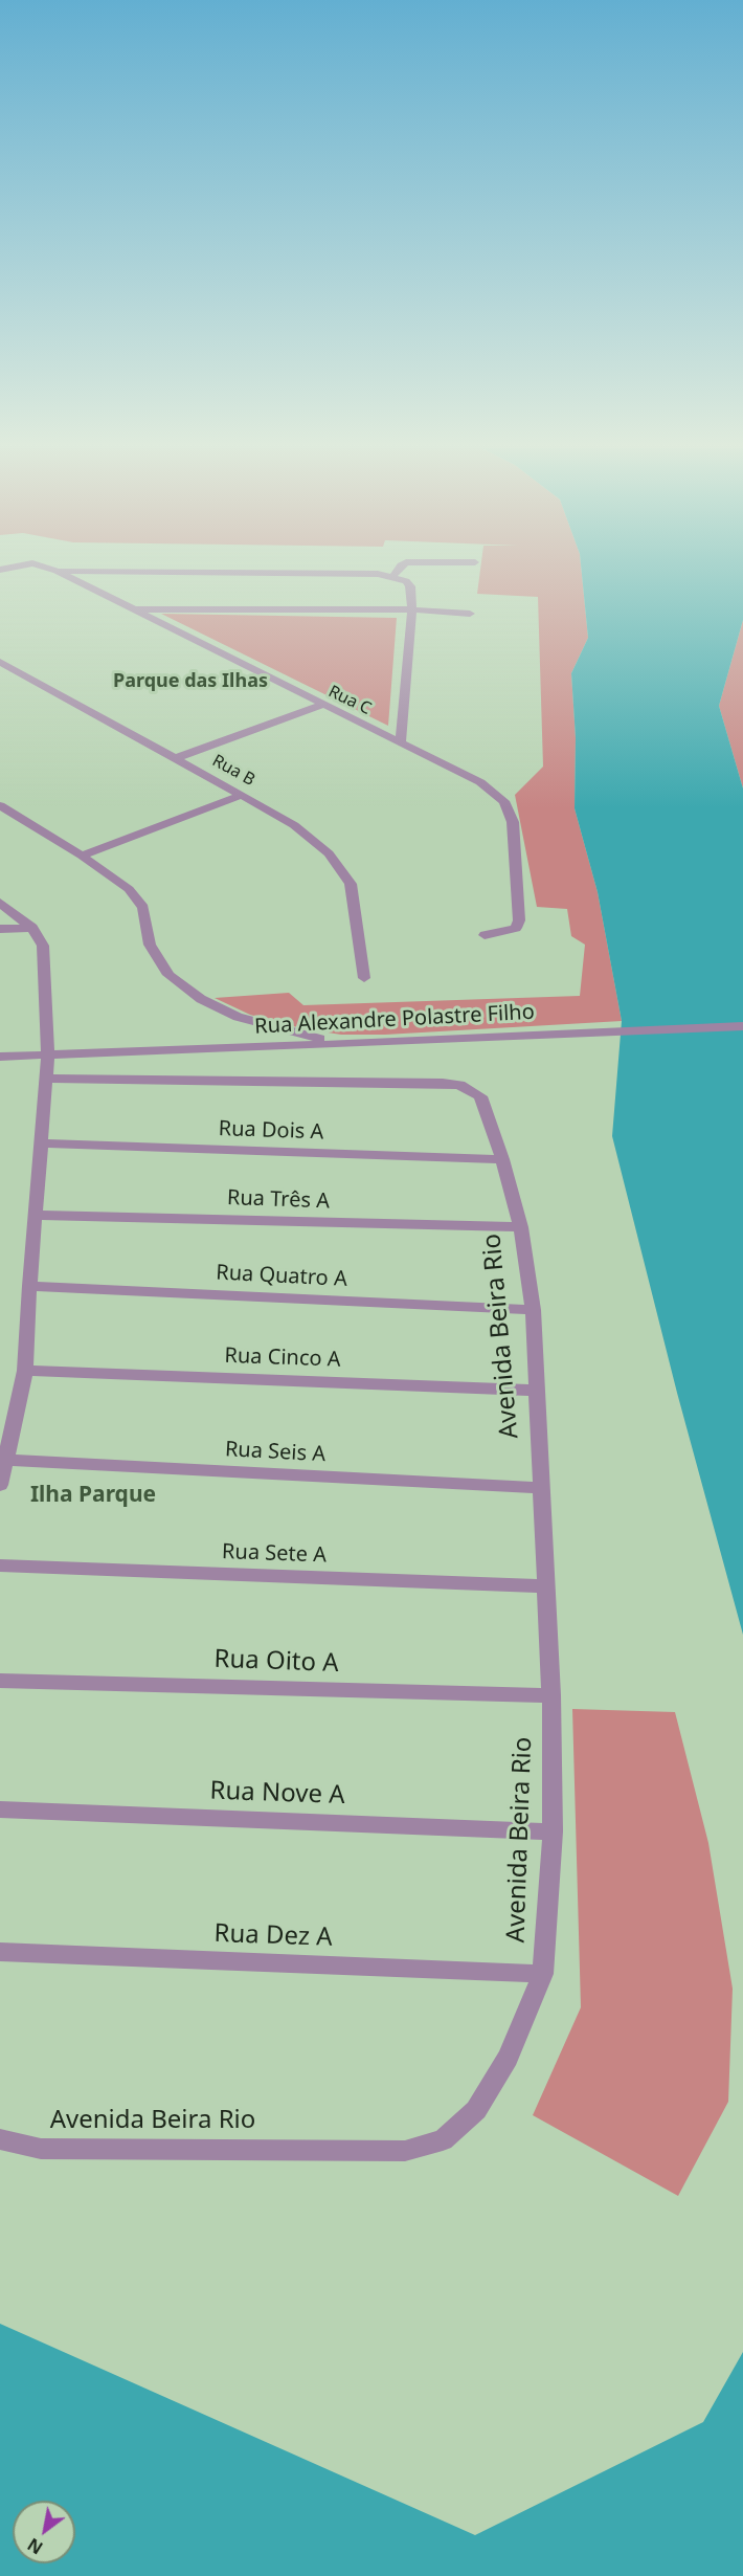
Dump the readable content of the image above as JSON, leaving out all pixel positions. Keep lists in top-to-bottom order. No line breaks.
{"streets":{"street":["Rua C","Rua B","Rua Alexandre Polastre Filho","Rua Dois A","Rua Três A","Rua Quatro A","Avenida Beira Rio","Rua Cinco A","Rua Seis A","Rua Sete A","Rua Oito A","Rua Nove A","Rua Dez A"]},"crossings":[["Rua Dois A","Avenida Beira Rio"],["Rua Três A","Avenida Beira Rio"],["Rua Quatro A","Avenida Beira Rio"],["Avenida Beira Rio","Rua Cinco A"],["Avenida Beira Rio","Rua Seis A"],["Avenida Beira Rio","Rua Sete A"],["Avenida Beira Rio","Rua Oito A"],["Avenida Beira Rio","Rua Nove A"],["Avenida Beira Rio","Rua Dez A"]],"districts":["Parque das Ilhas","Ilha Parque"],"north":"bottom left"}
